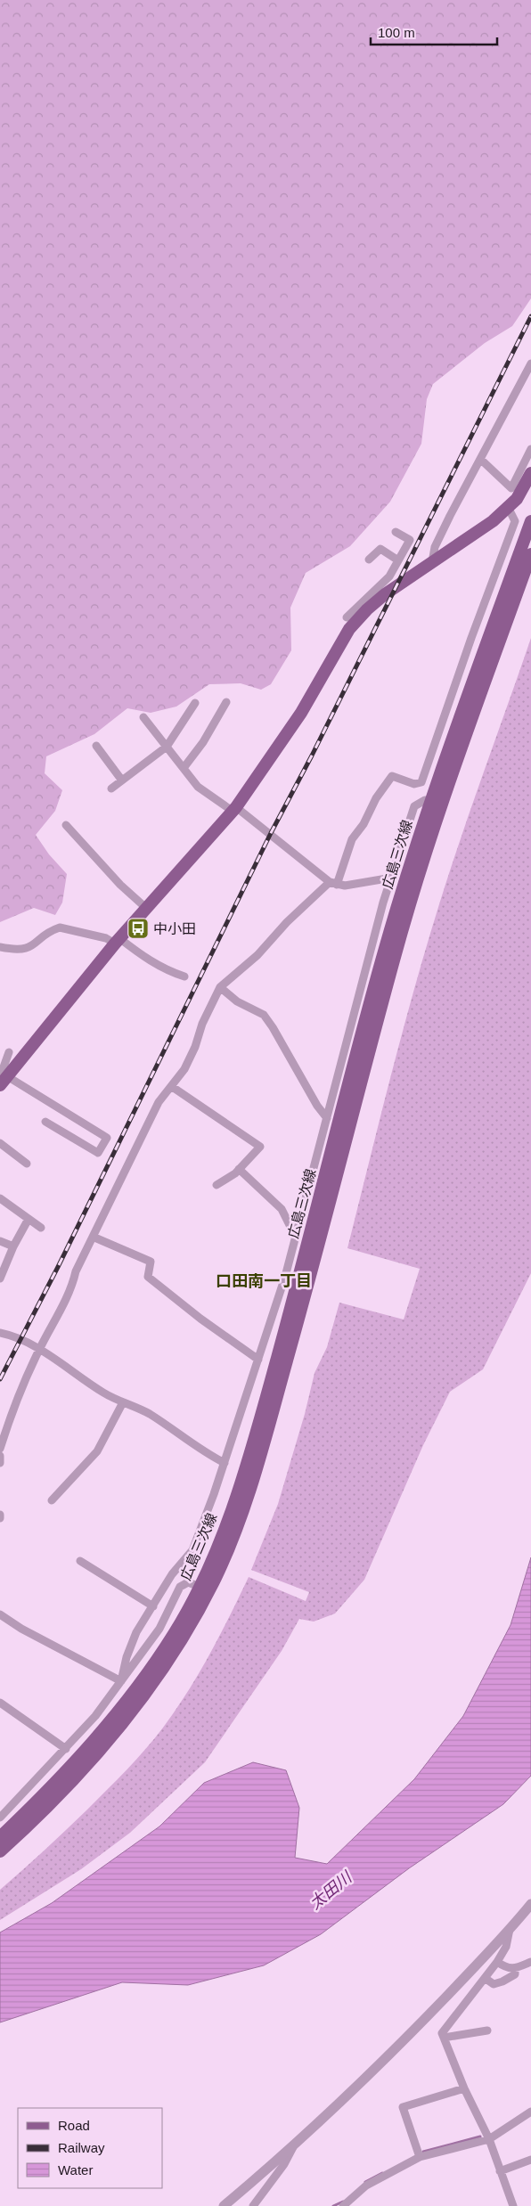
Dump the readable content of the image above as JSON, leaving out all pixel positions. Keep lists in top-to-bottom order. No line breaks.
{"streets":{"main road":["広島三次線"]},"districts":["口田南一丁目"],"water":["太田川"],"places":{"bus stop":["中小田"]},"legend":["Road","Railway","Water"],"scale_bar":"100 m"}
